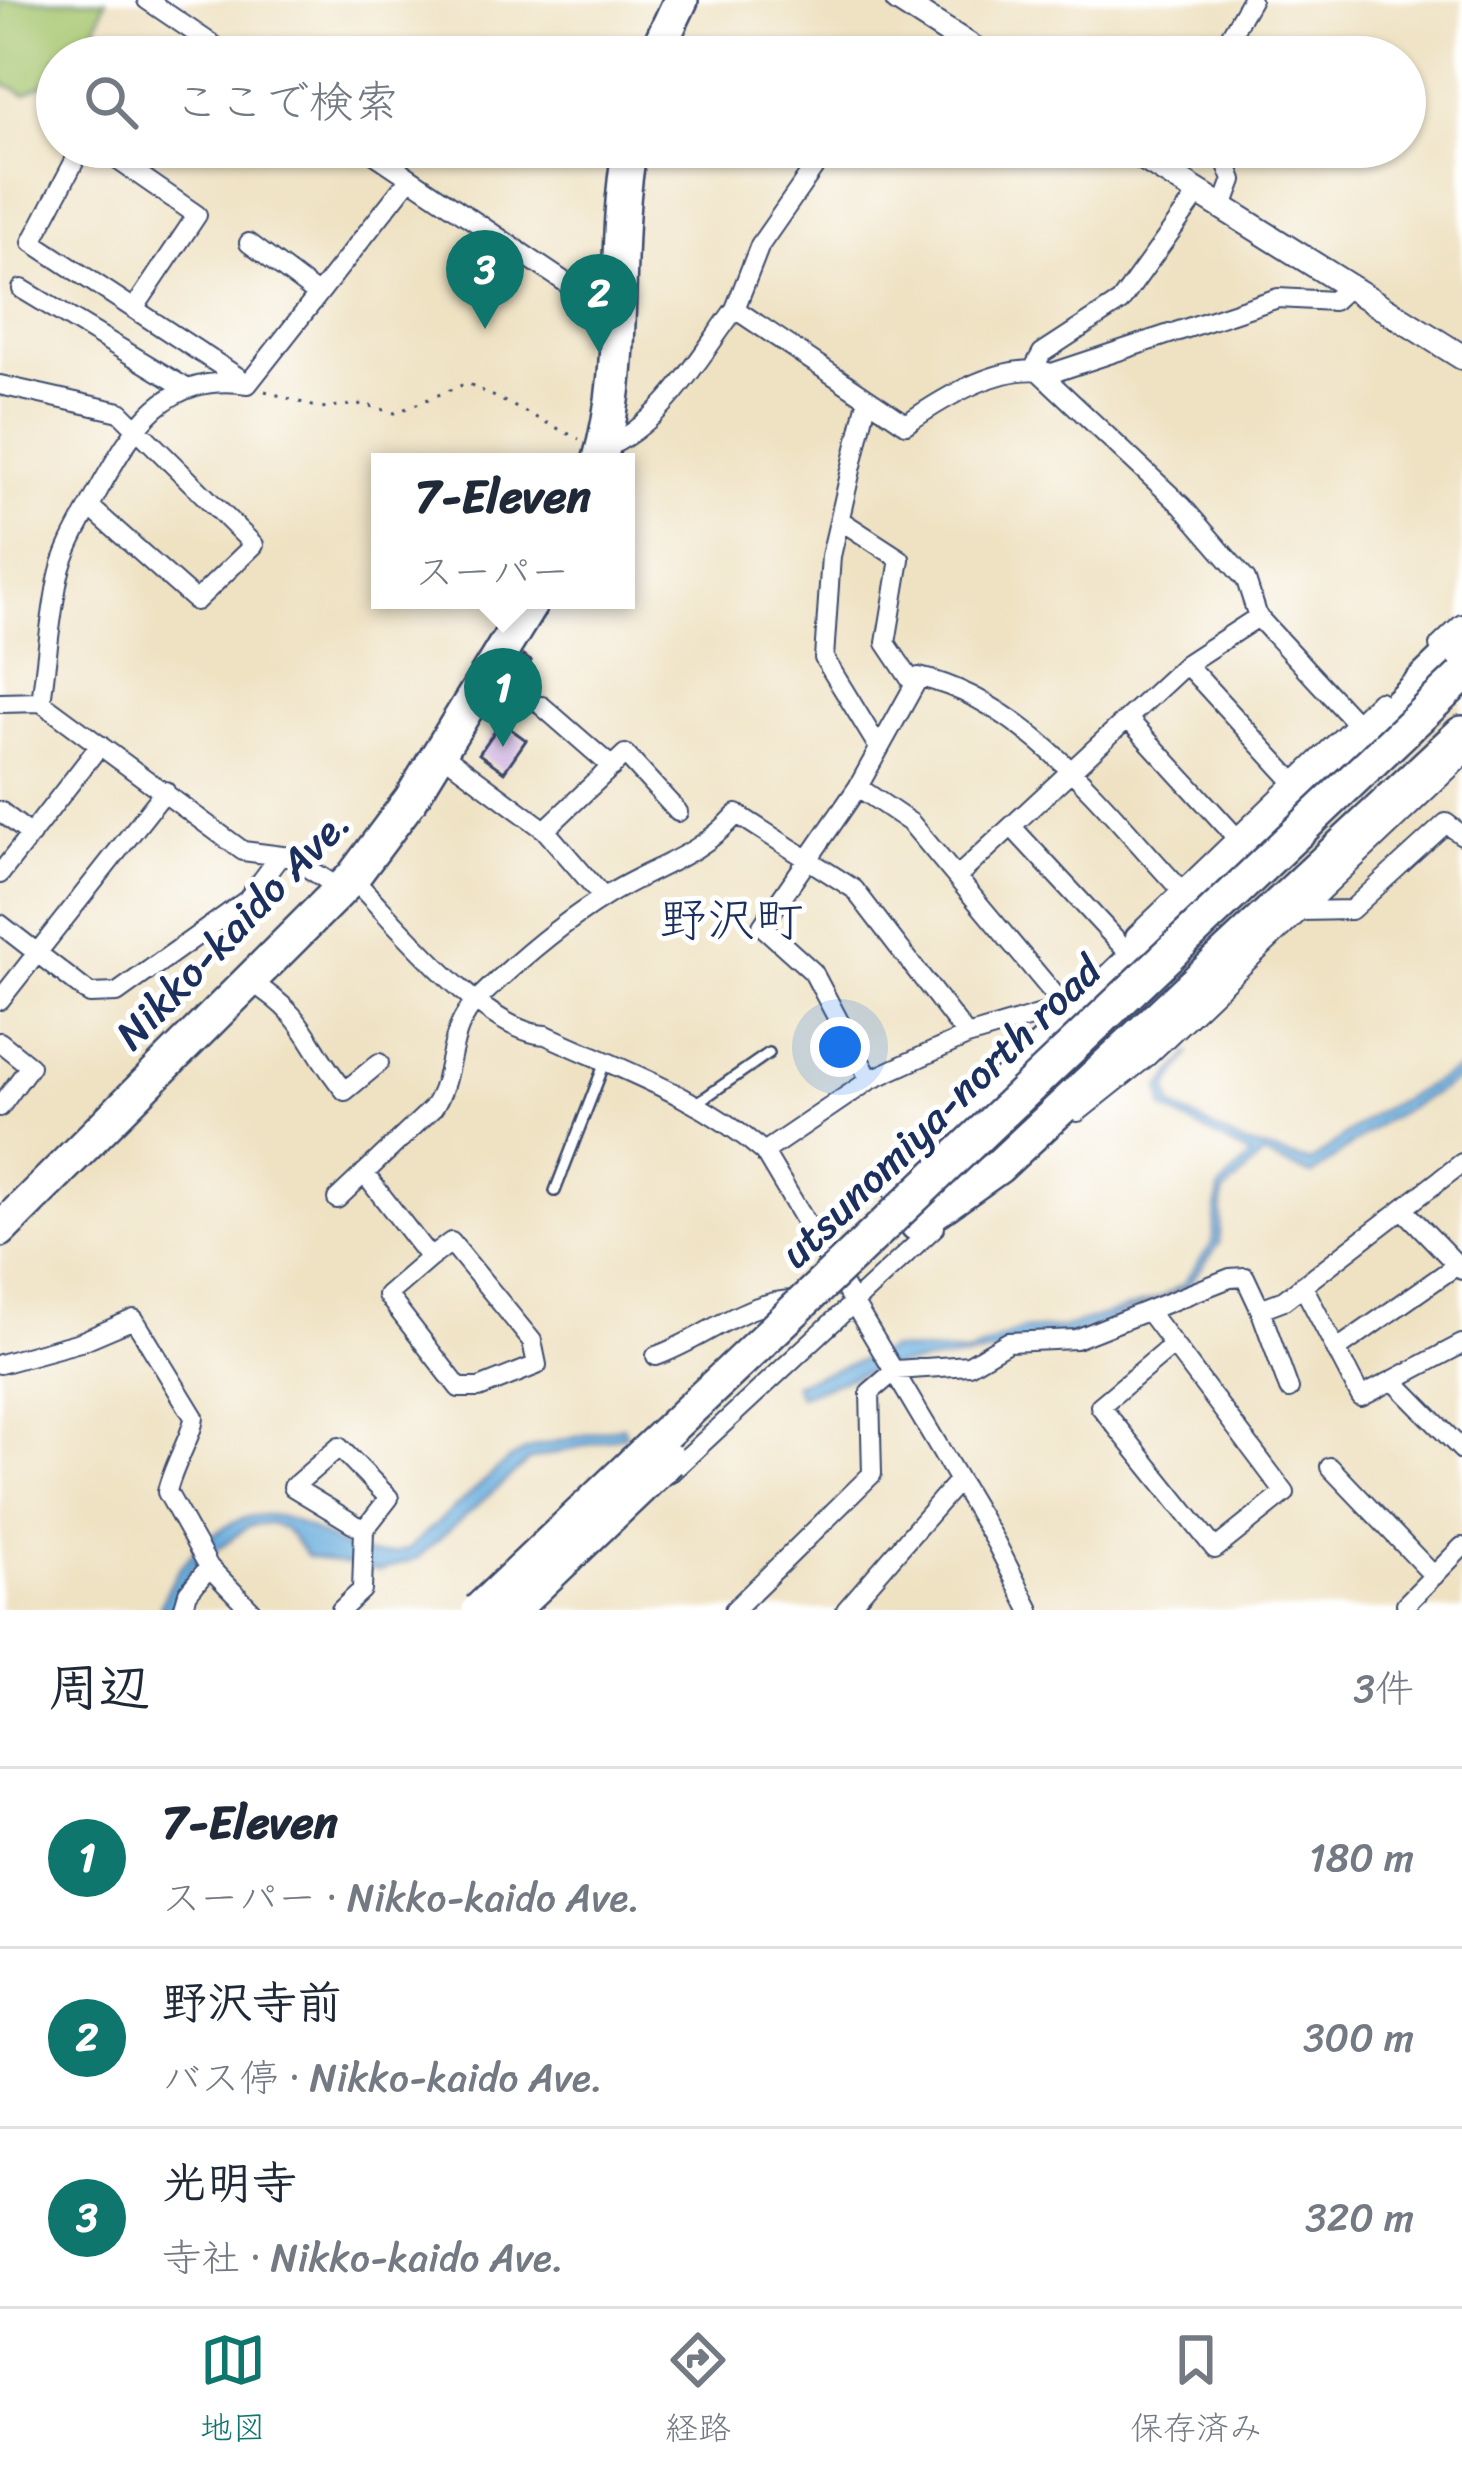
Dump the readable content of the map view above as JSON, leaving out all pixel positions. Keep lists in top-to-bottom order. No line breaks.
{"streets":{"highway":["Nikko-kaido Ave.","utsunomiya-north road"]},"districts":["野沢町"],"page":{"search":"ここで検索","pins":["3","2","1"],"popup":["7-Eleven","スーパー"],"heading":["周辺","3件"],"list":[{"mark":"1","name":"7-Eleven","note":"スーパー · Nikko-kaido Ave.","value":"180 m"},{"mark":"2","name":"野沢寺前","note":"バス停 · Nikko-kaido Ave.","value":"300 m"},{"mark":"3","name":"光明寺","note":"寺社 · Nikko-kaido Ave.","value":"320 m"}],"nav":["地図","経路","保存済み"]}}
